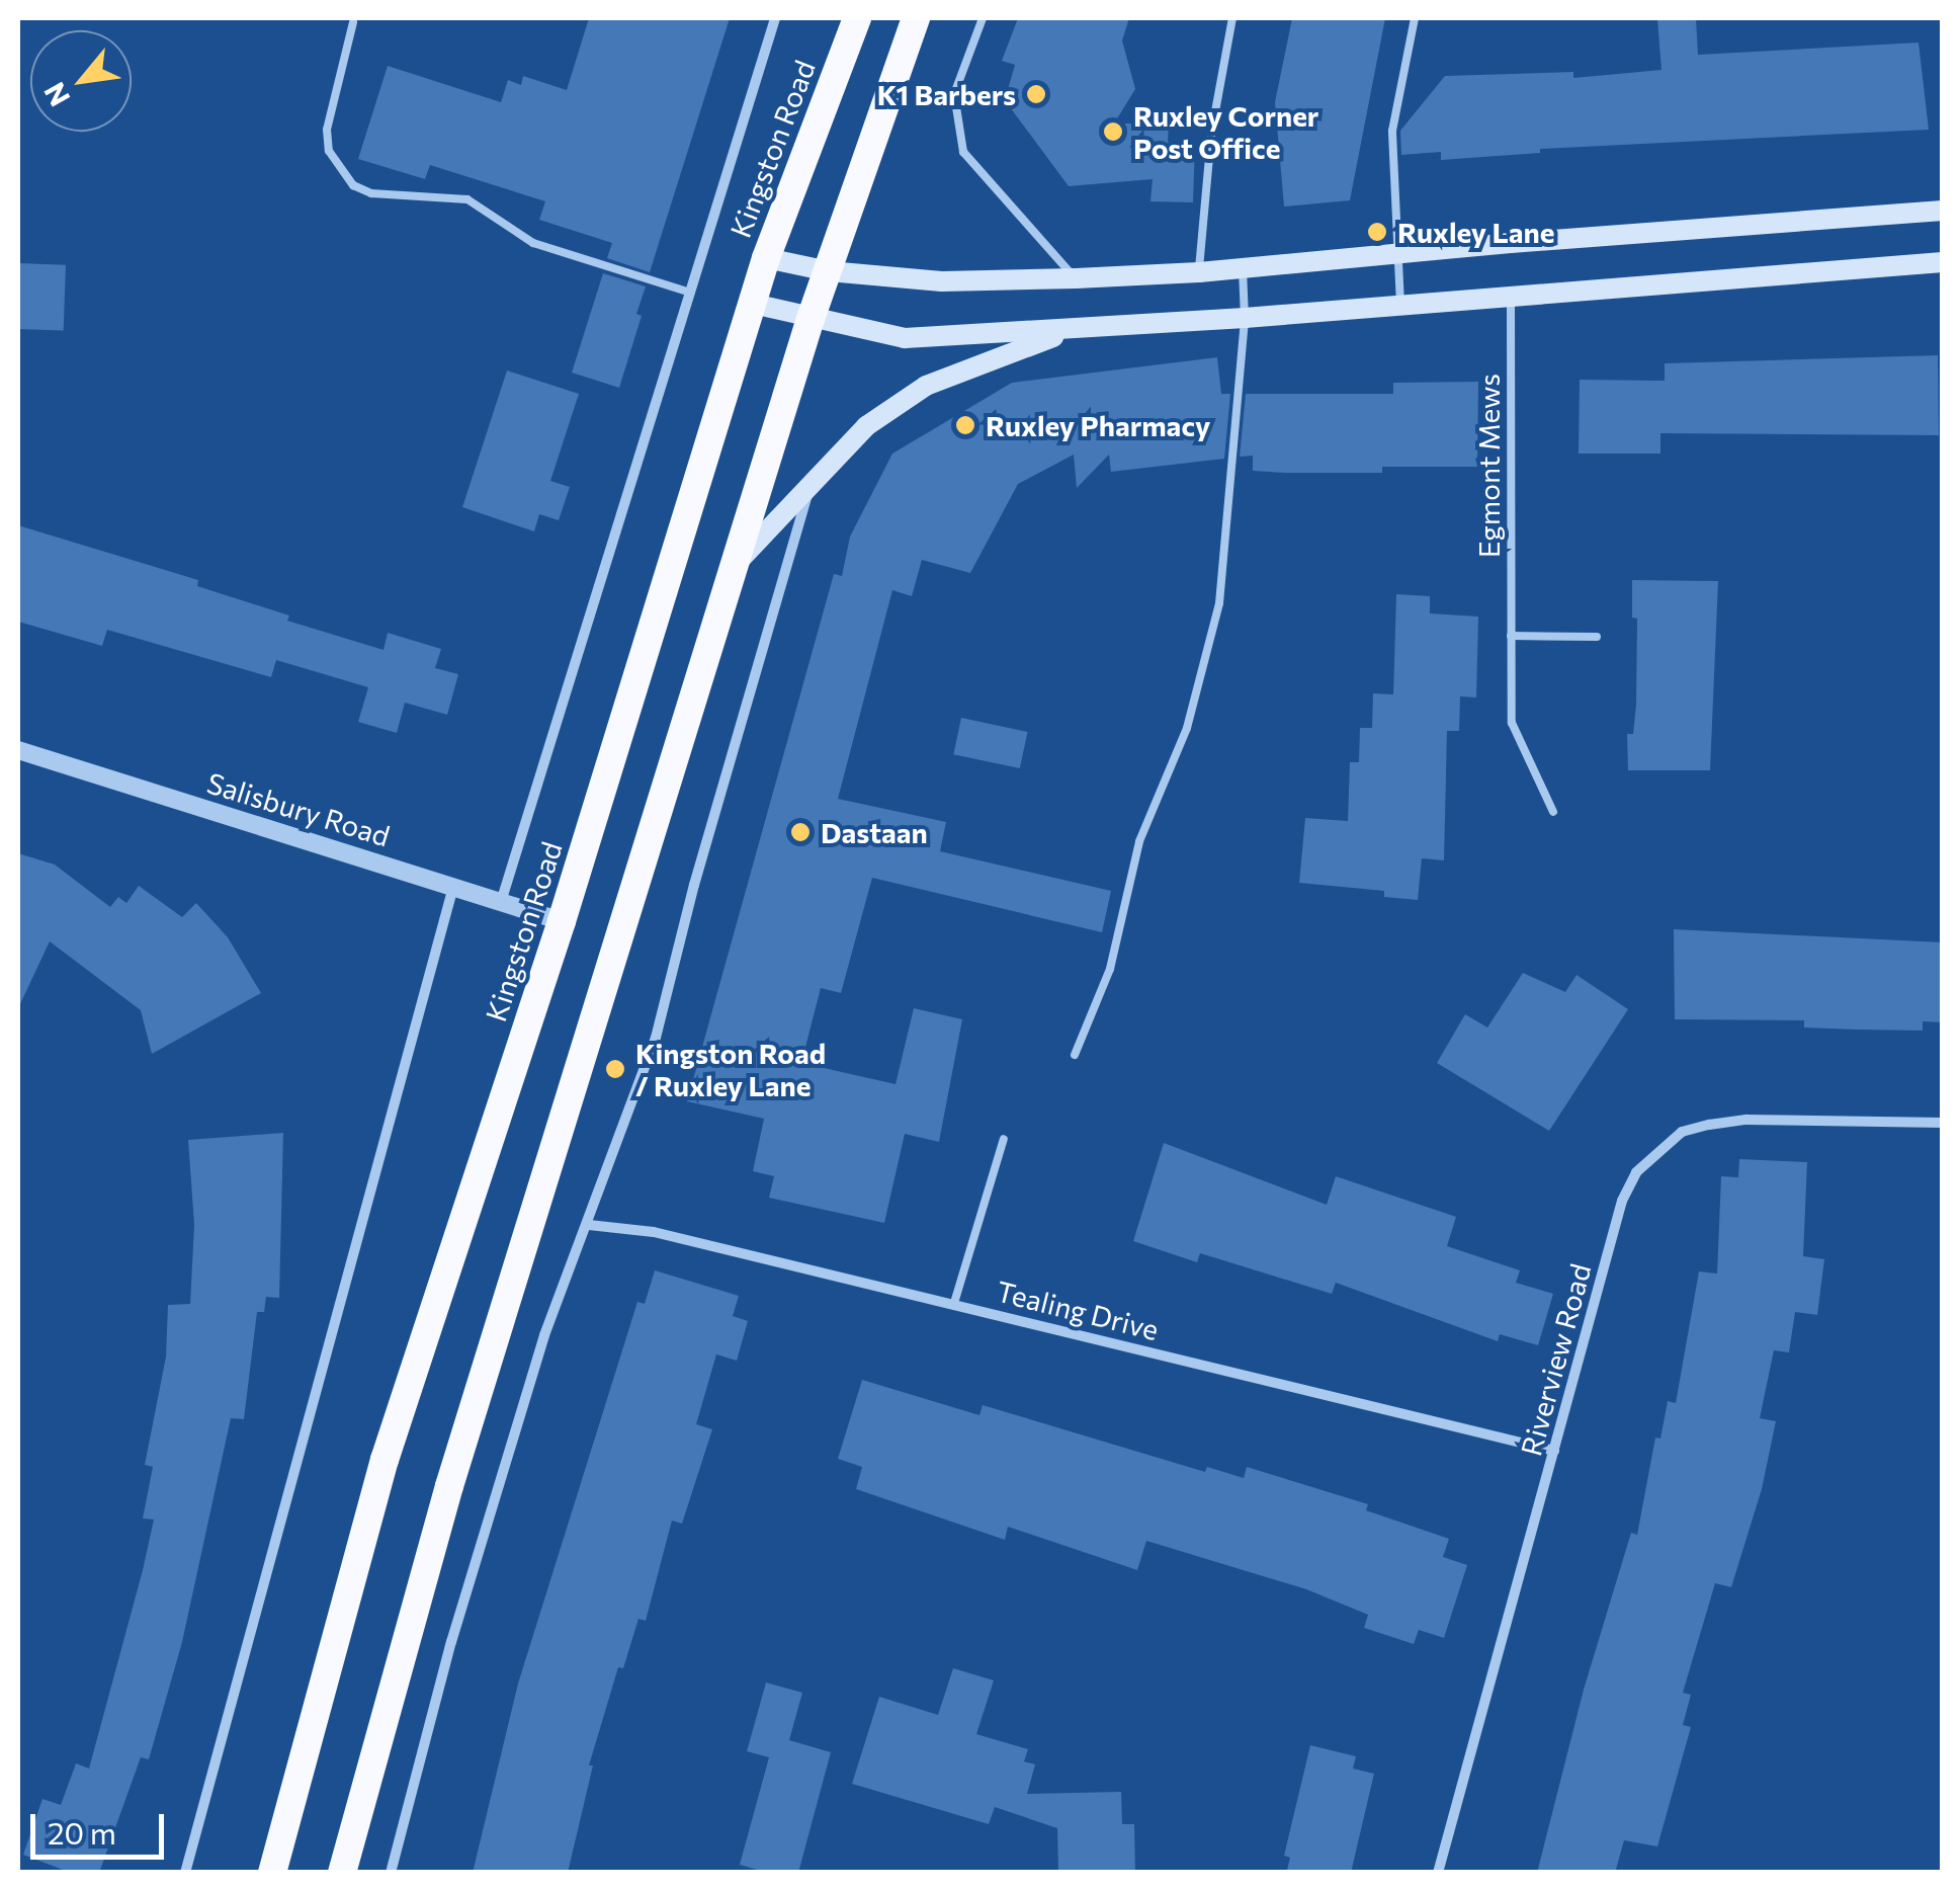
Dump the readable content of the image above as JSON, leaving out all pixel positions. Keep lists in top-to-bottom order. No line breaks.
{"streets":{"highway":["Kingston Road"],"street":["Salisbury Road","Tealing Drive","Riverview Road"],"lane":["Egmont Mews"]},"crossings":[["Kingston Road","Salisbury Road"],["Tealing Drive","Riverview Road"]],"places":["K1 Barbers","Ruxley Corner Post Office","Ruxley Lane","Ruxley Pharmacy","Dastaan","Kingston Road / Ruxley Lane"],"scale_bar":"20 m","north":"bottom left"}
